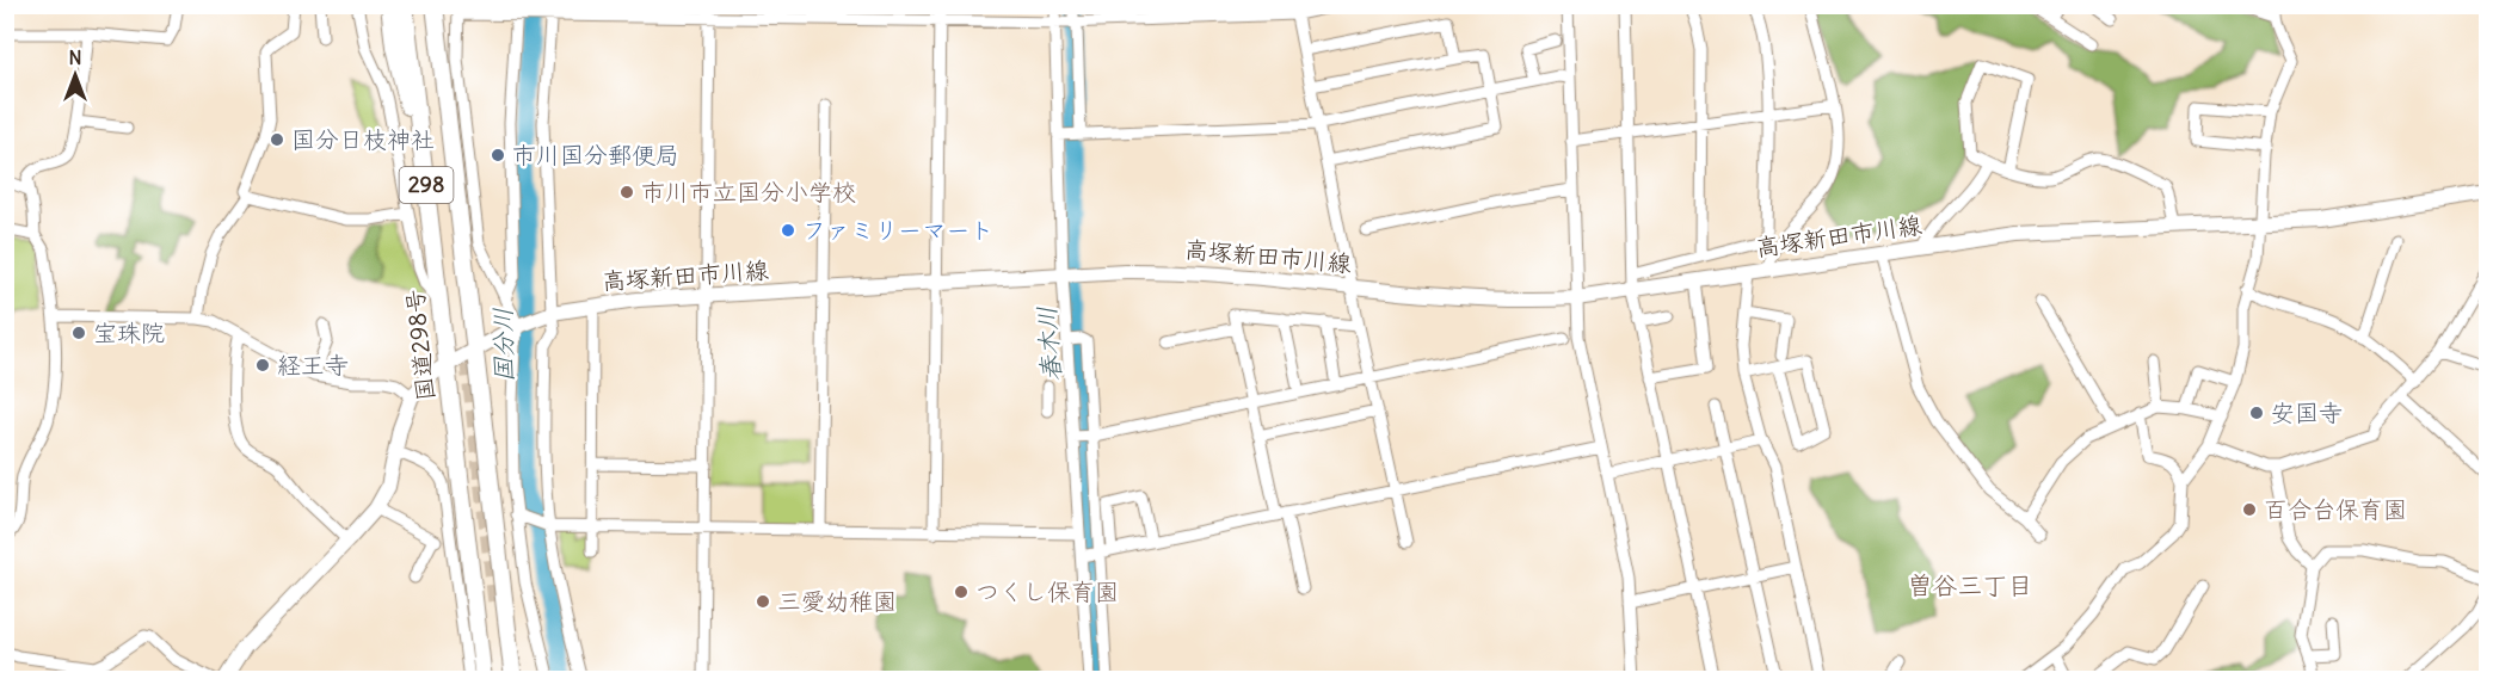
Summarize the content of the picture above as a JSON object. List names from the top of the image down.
{
  "streets": {
    "highway": ["298", "国道298号"],
    "main road": ["高塚新田市川線"]
  },
  "crossings": [
    ["298", "高塚新田市川線"],
    ["高塚新田市川線", "国道298号"]
  ],
  "districts": ["曽谷三丁目"],
  "water": ["春木川", "国分川"],
  "places": [
    "国分日枝神社",
    "市川国分郵便局",
    "市川市立国分小学校",
    "ファミリーマート",
    "宝珠院",
    "経王寺",
    "安国寺",
    "百合台保育園",
    "つくし保育園",
    "三愛幼稚園"
  ],
  "north": "top"
}
